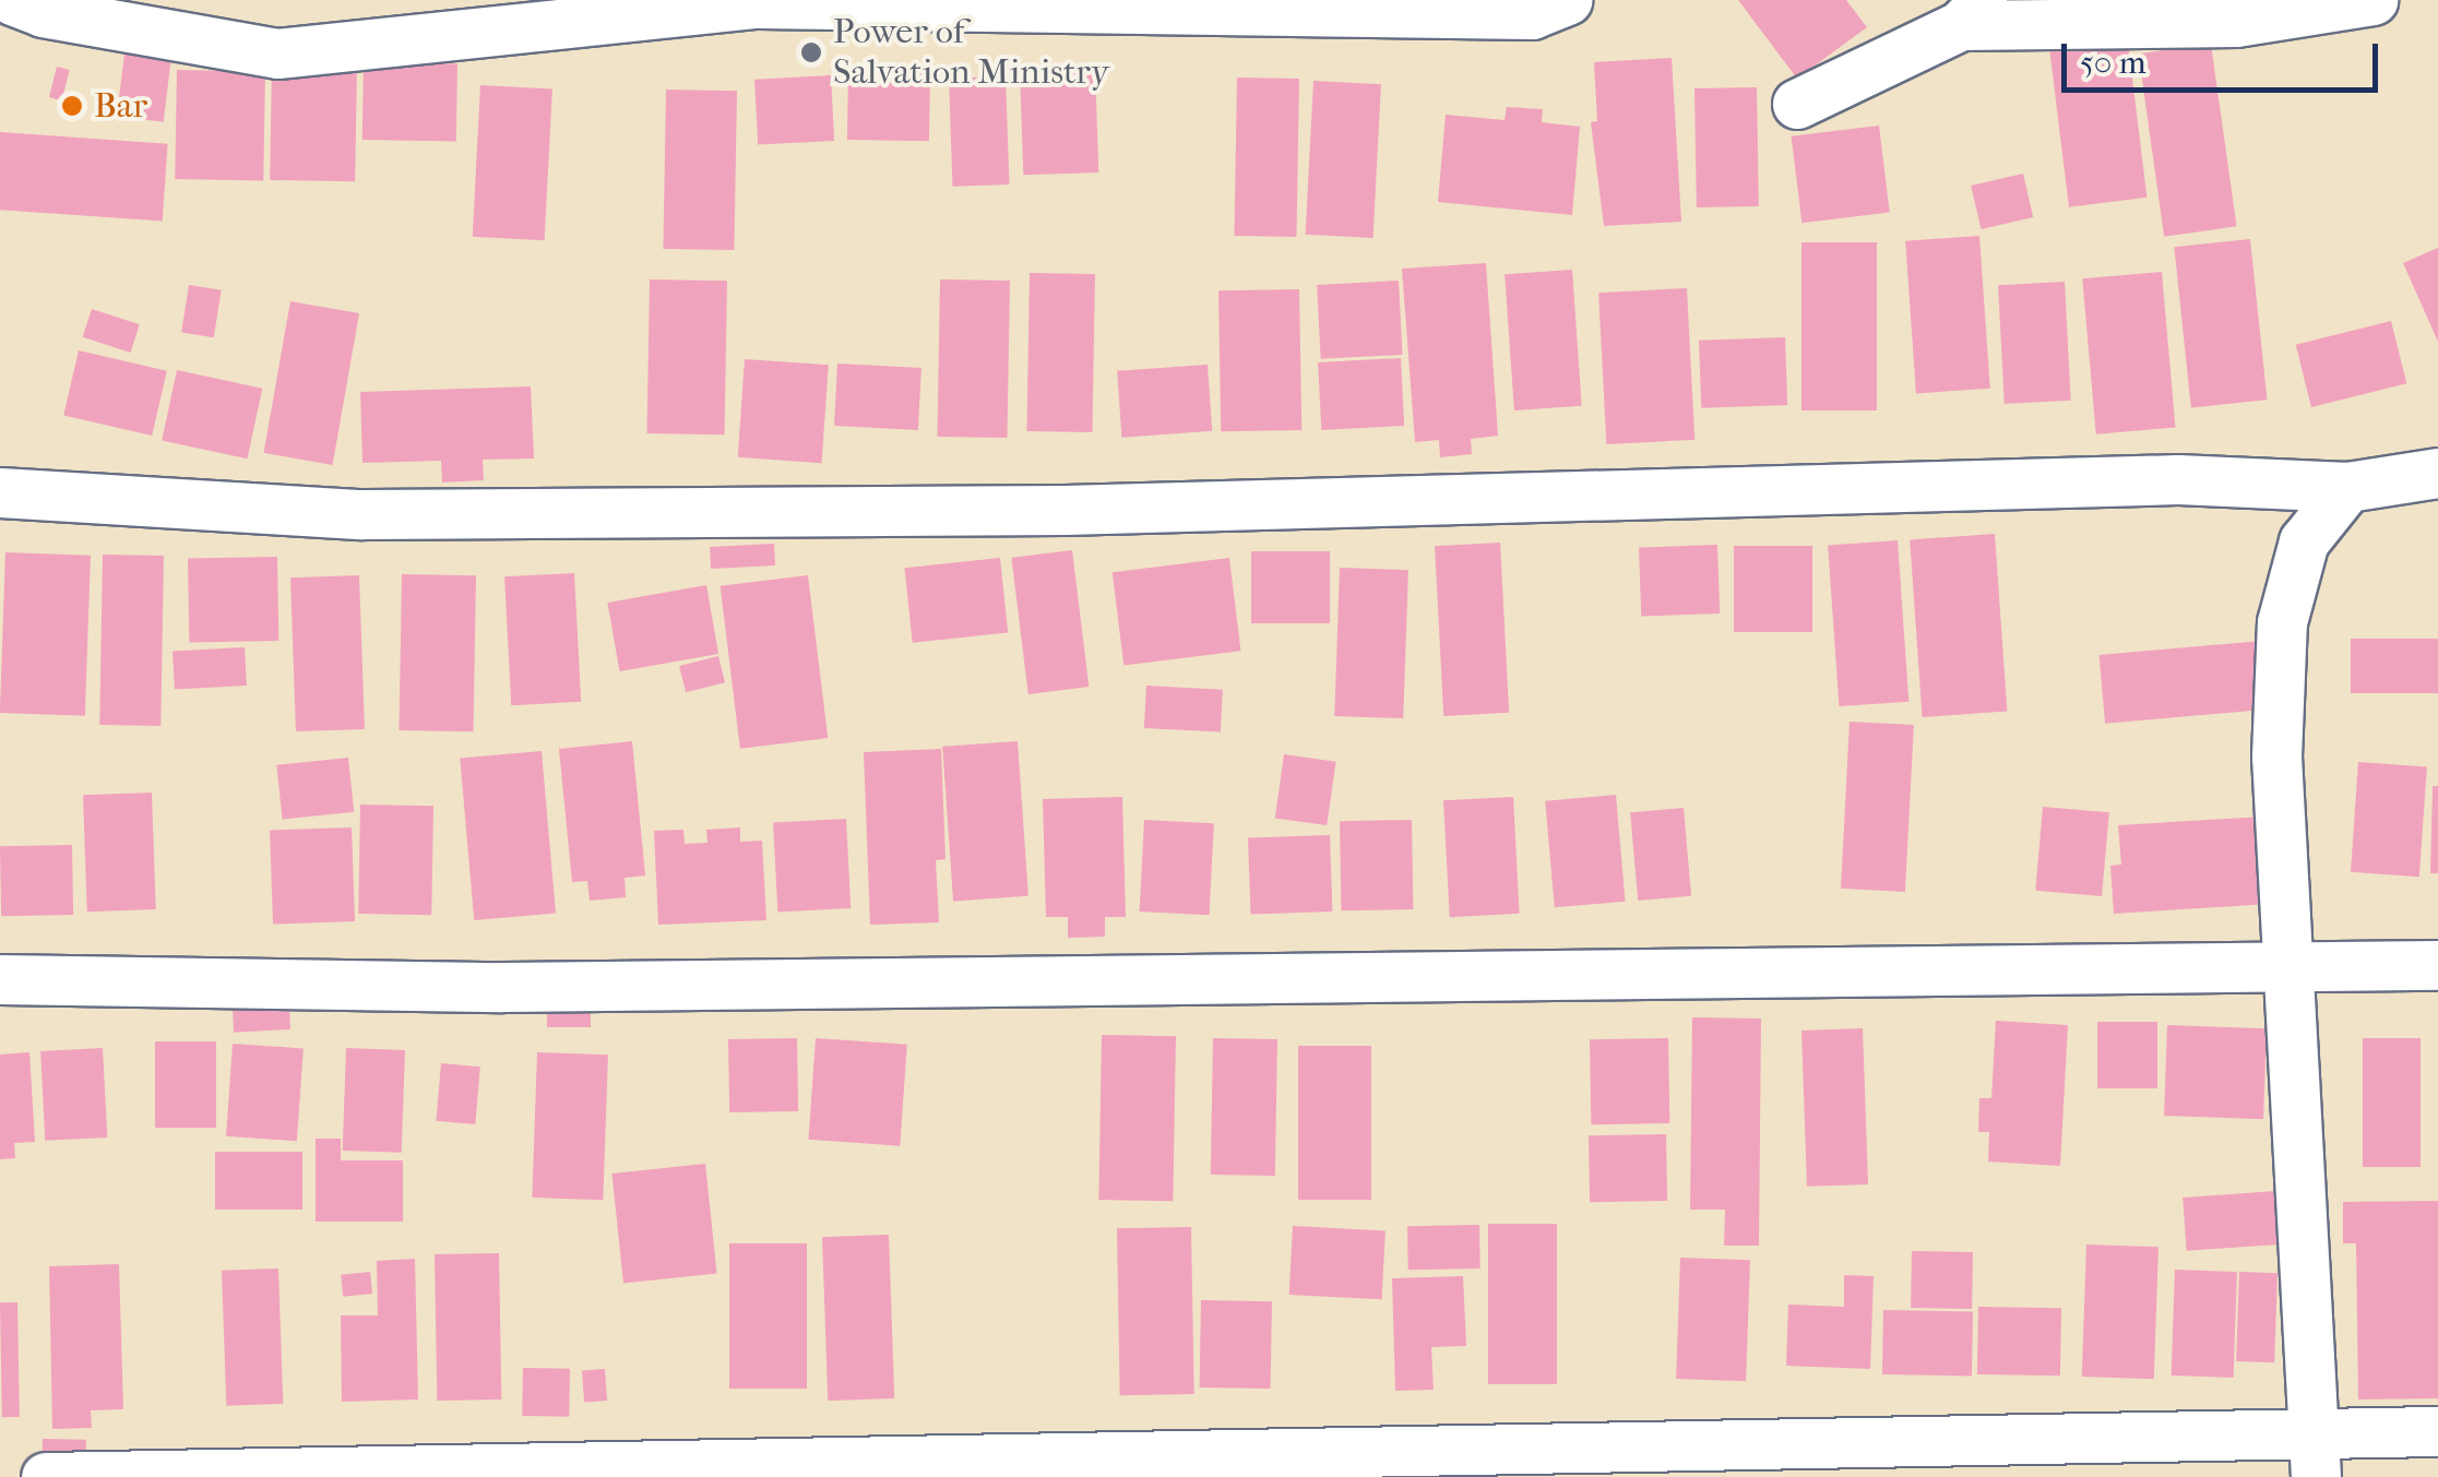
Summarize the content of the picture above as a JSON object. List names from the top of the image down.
{
  "places": ["Power of Salvation Ministry", "Bar"],
  "scale_bar": "50 m"
}
